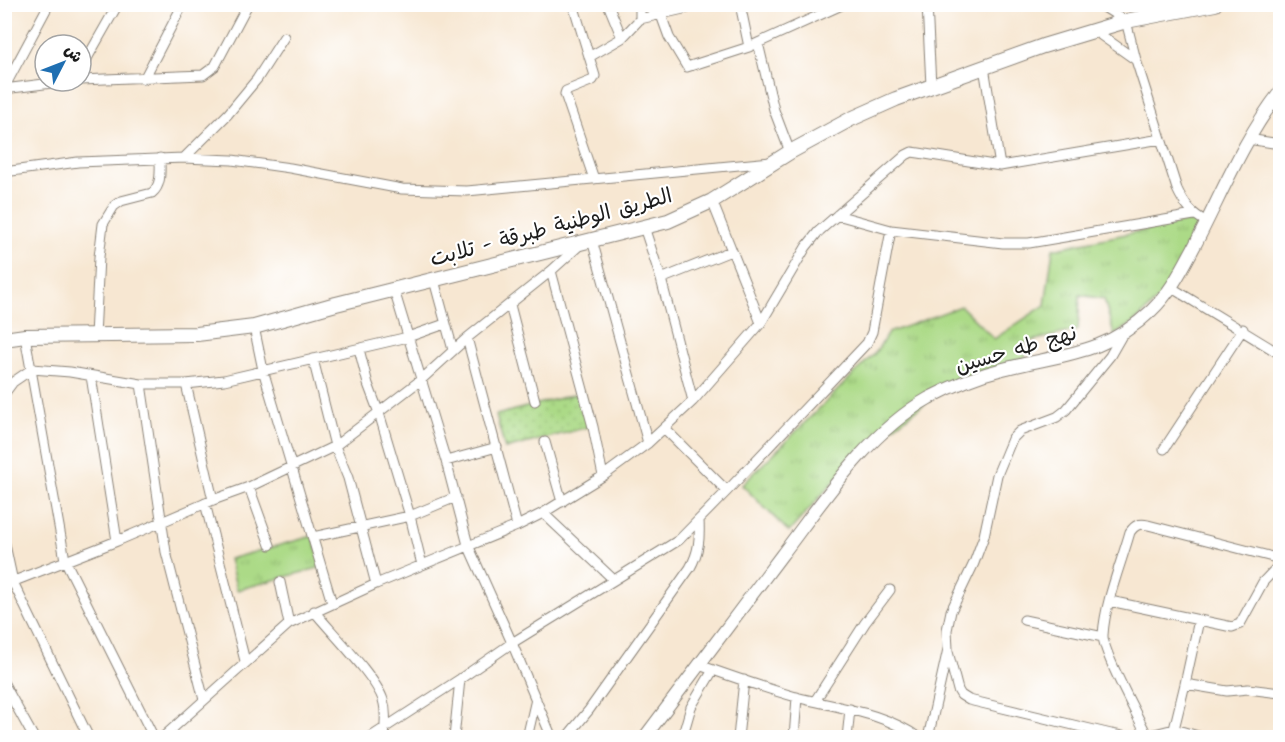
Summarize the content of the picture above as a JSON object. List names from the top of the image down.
{
  "streets": {
    "main road": ["الطريق الوطنية طبرقة - تلابت", "نهج طه حسين"]
  },
  "north": "top right"
}
